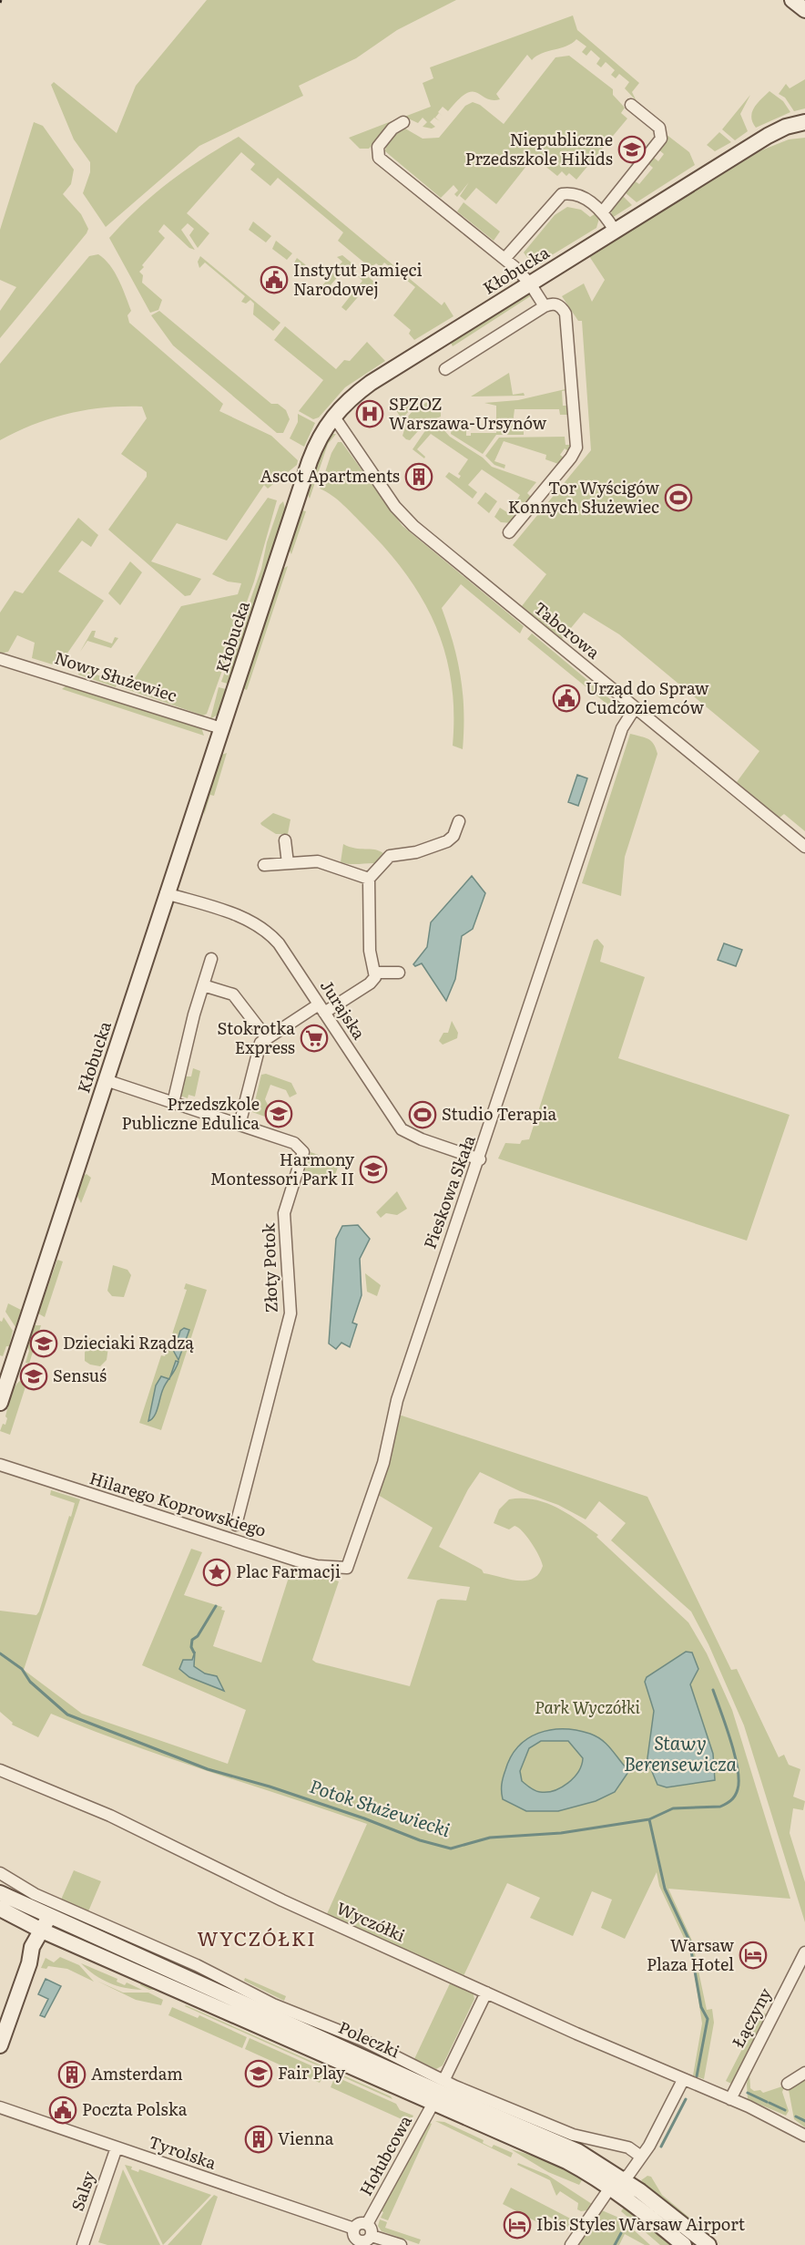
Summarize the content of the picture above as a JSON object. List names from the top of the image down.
{
  "streets": {
    "street": [
      "Kłobucka",
      "Taborowa",
      "Nowy Służewiec",
      "Jurajska",
      "Pieskowa Skała",
      "Złoty Potok",
      "Hilarego Koprowskiego",
      "Wyczółki",
      "Łączyny",
      "Poleczki",
      "Tyrolska",
      "Hołubcowa",
      "Salsy"
    ]
  },
  "crossings": [
    ["Kłobucka", "Taborowa"],
    ["Kłobucka", "Nowy Służewiec"],
    ["Kłobucka", "Jurajska"],
    ["Kłobucka", "Złoty Potok"],
    ["Taborowa", "Pieskowa Skała"],
    ["Jurajska", "Pieskowa Skała"],
    ["Pieskowa Skała", "Hilarego Koprowskiego"],
    ["Wyczółki", "Łączyny"],
    ["Poleczki", "Hołubcowa"],
    ["Tyrolska", "Hołubcowa"],
    ["Tyrolska", "Salsy"]
  ],
  "districts": ["WYCZÓŁKI"],
  "water": ["Stawy Berensewicza", "Potok Służewiecki"],
  "parks": ["Park Wyczółki"],
  "places": {
    "school or university": [
      "Niepubliczne Przedszkole Hikids",
      "Przedszkole Publiczne Edulica",
      "Harmony Montessori Park II",
      "Dzieciaki Rządzą",
      "Sensuś",
      "Fair Play"
    ],
    "public building": ["Instytut Pamięci Narodowej", "Urząd do Spraw Cudzoziemców", "Poczta Polska"],
    "hospital": ["SPZOZ Warszawa-Ursynów"],
    "building": ["Ascot Apartments", "Amsterdam", "Vienna"],
    "sports": ["Tor Wyścigów Konnych Służewiec", "Studio Terapia"],
    "supermarket": ["Stokrotka Express"],
    "place": ["Plac Farmacji"],
    "hotel": ["Warsaw Plaza Hotel", "Ibis Styles Warsaw Airport"]
  }
}
